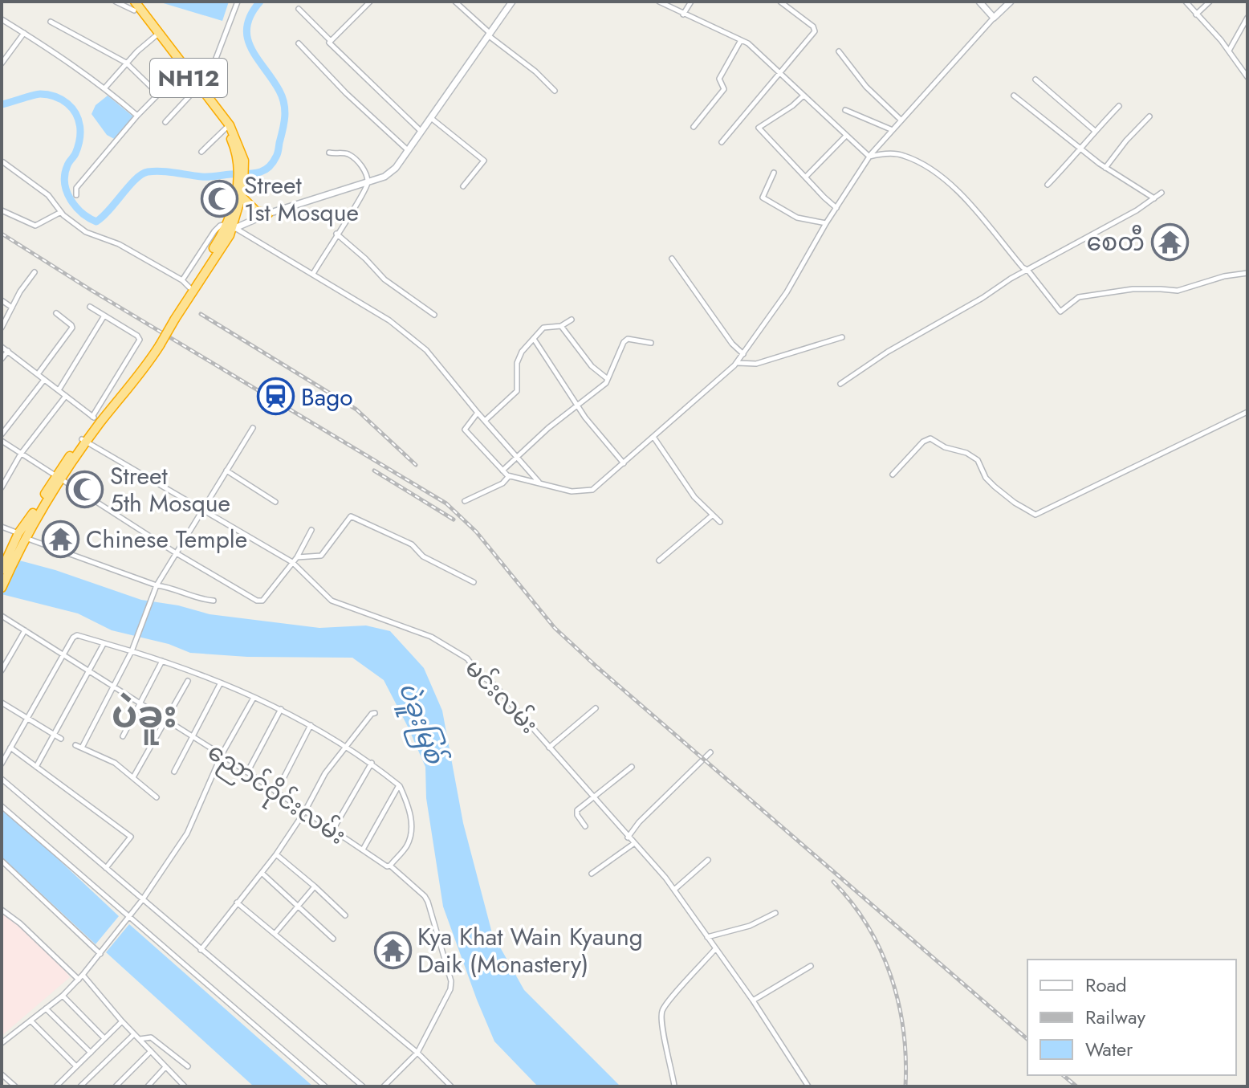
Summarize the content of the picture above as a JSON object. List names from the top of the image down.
{
  "streets": {
    "highway": ["NH12"],
    "street": ["မင်းလမ်း", "ညောင်ဝိုင်းလမ်း"]
  },
  "crossings": [
    ["NH12", "မင်းလမ်း"]
  ],
  "districts": ["ပဲခူး"],
  "water": ["ပဲခူးမြစ်"],
  "places": {
    "mosque": ["Street 1st Mosque", "Street 5th Mosque"],
    "temple": ["စေတီ", "Chinese Temple", "Kya Khat Wain Kyaung Daik (Monastery)"],
    "station": ["Bago"]
  },
  "legend": ["Road", "Railway", "Water"]
}
